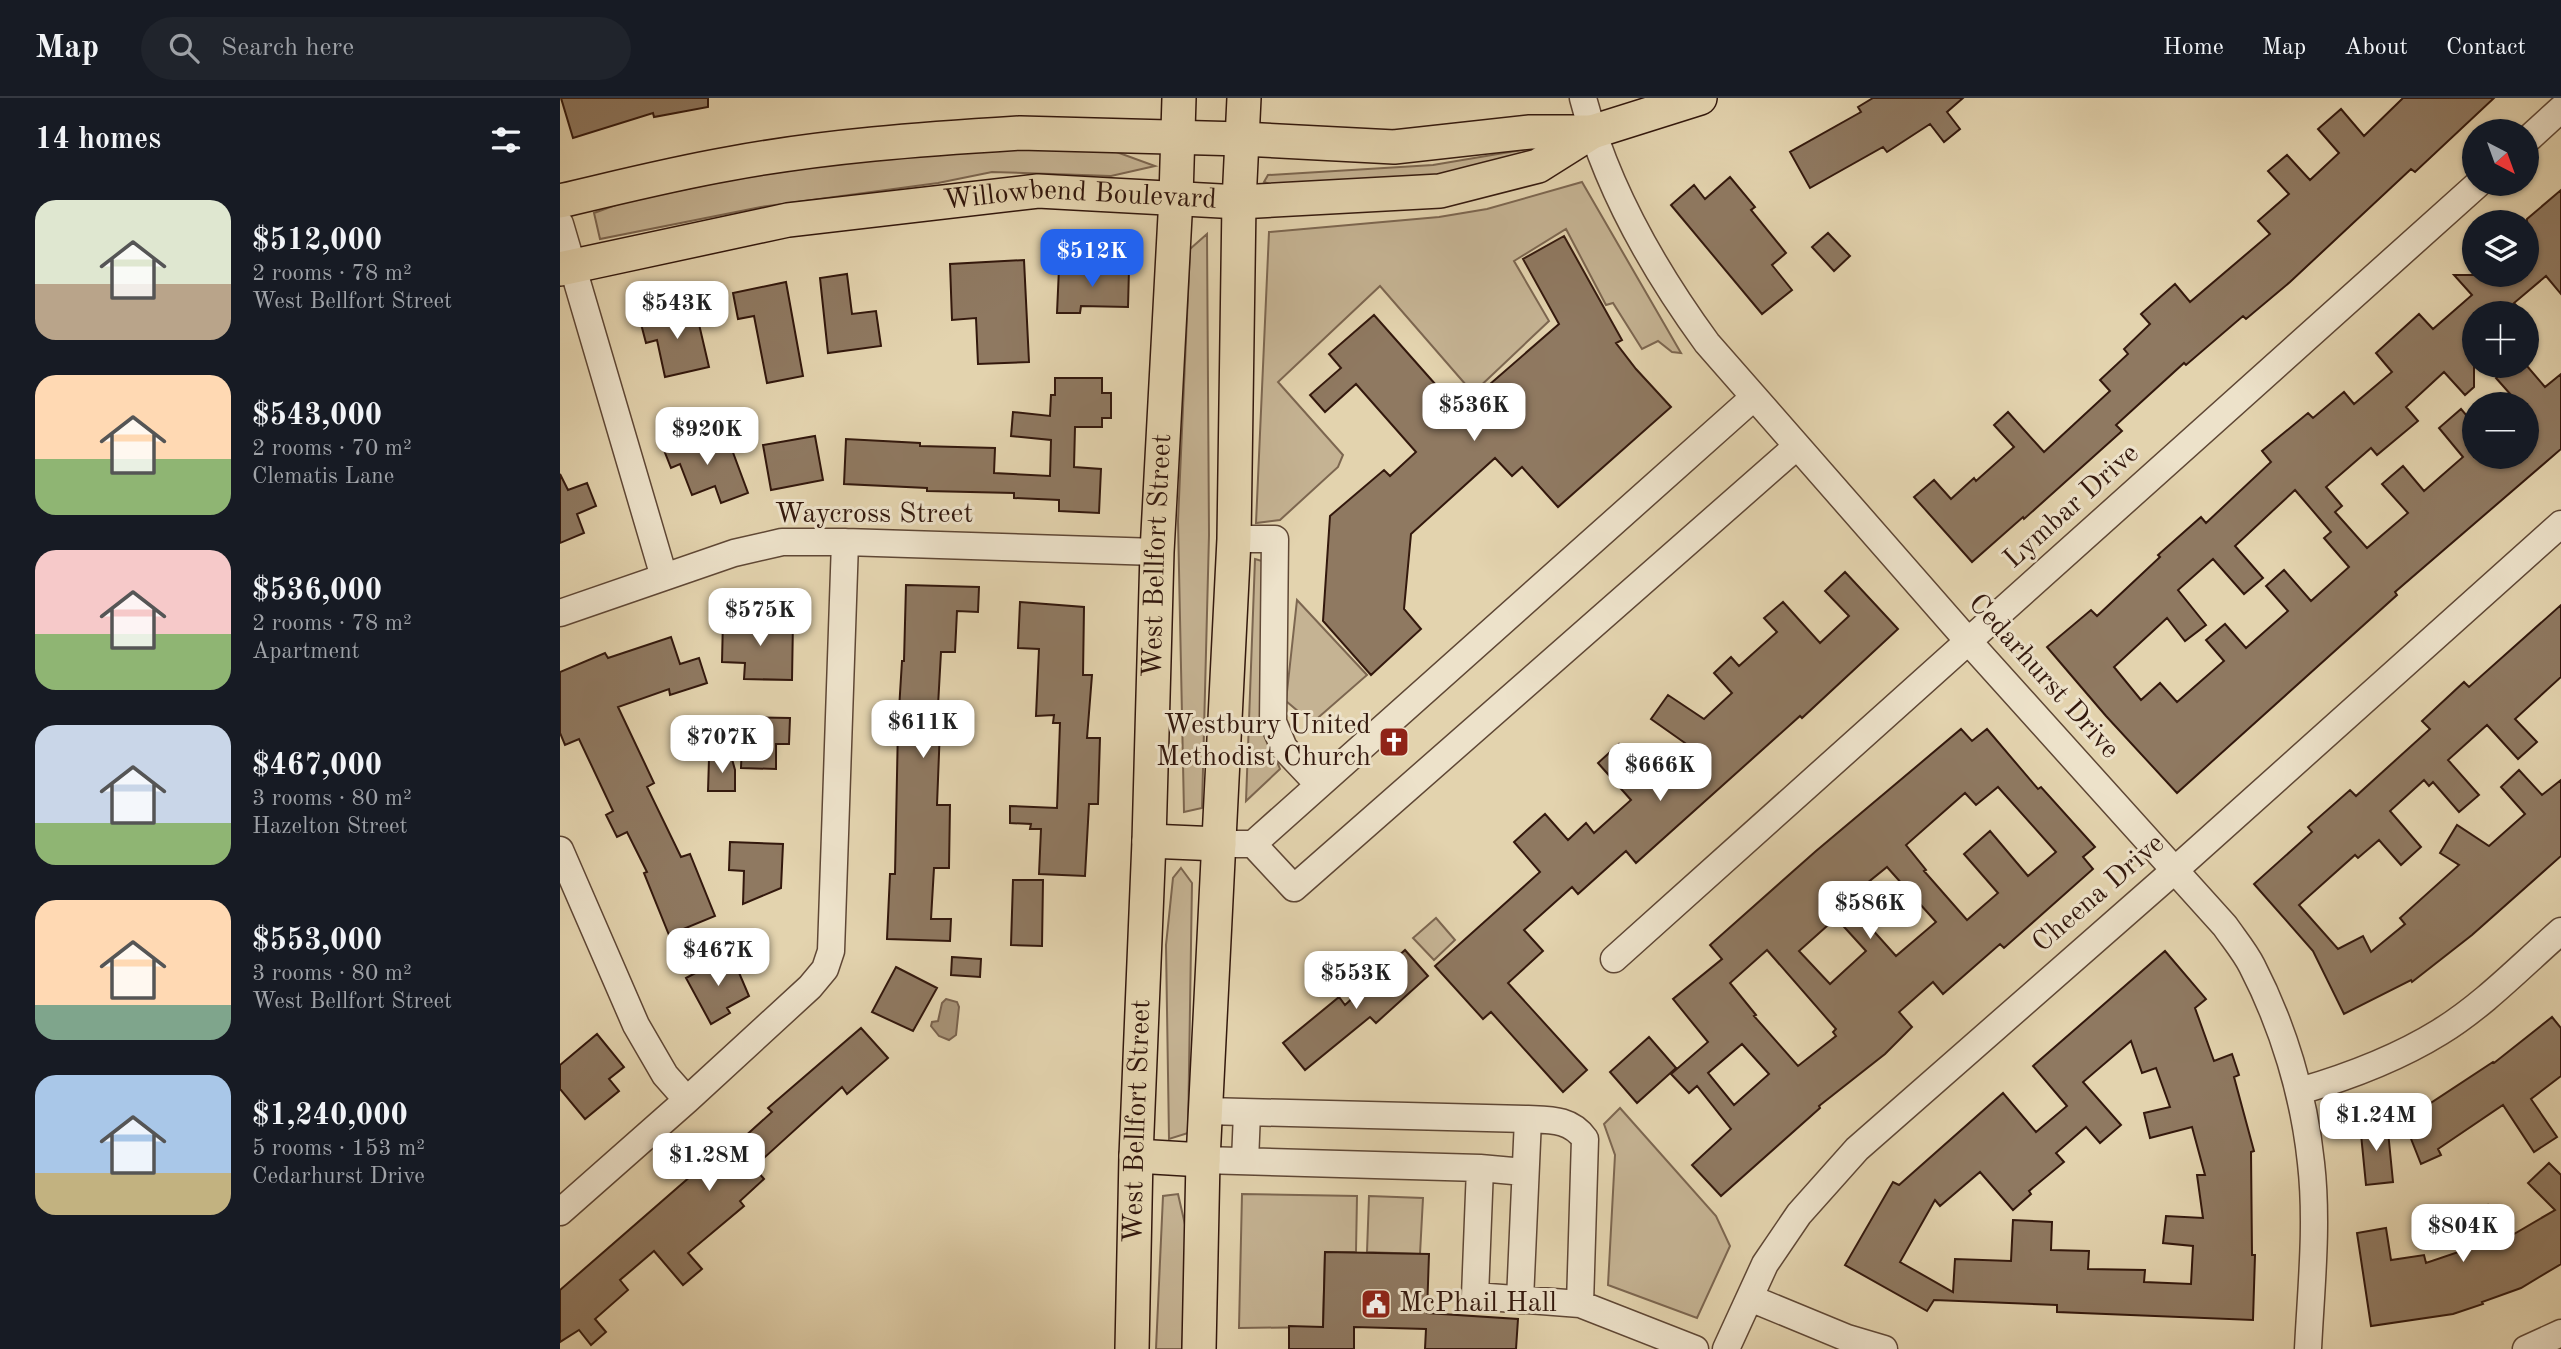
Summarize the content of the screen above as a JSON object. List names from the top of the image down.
{
  "streets": {
    "main road": ["Willowbend Boulevard", "West Bellfort Street"],
    "street": [
      "Lymbar Drive",
      "Waycross Street",
      "Cedarhurst Drive",
      "Cheena Drive"
    ]
  },
  "crossings": [
    ["Willowbend Boulevard", "West Bellfort Street"],
    ["Willowbend Boulevard", "Cedarhurst Drive"],
    ["Lymbar Drive", "Cedarhurst Drive"],
    ["Waycross Street", "West Bellfort Street"],
    ["Cedarhurst Drive", "Cheena Drive"]
  ],
  "places": {
    "church": ["Westbury United Methodist Church"],
    "public building": ["McPhail Hall"]
  },
  "north": "bottom right",
  "page": {
    "header": "Map",
    "search": "Search here",
    "nav": [
      "Home",
      "Map",
      "About",
      "Contact"
    ],
    "heading": "14 homes",
    "map_buttons": ["+", "−"],
    "list": [
      {
        "name": "$512,000",
        "note": "2 rooms · 78 m² · West Bellfort Street"
      },
      {
        "name": "$543,000",
        "note": "2 rooms · 70 m² · Clematis Lane"
      },
      {
        "name": "$536,000",
        "note": "2 rooms · 78 m² · Apartment"
      },
      {
        "name": "$467,000",
        "note": "3 rooms · 80 m² · Hazelton Street"
      },
      {
        "name": "$553,000",
        "note": "3 rooms · 80 m² · West Bellfort Street"
      },
      {
        "name": "$1,240,000",
        "note": "5 rooms · 153 m² · Cedarhurst Drive"
      }
    ],
    "price": [
      "$512K",
      "$543K",
      "$536K",
      "$920K",
      "$575K",
      "$611K",
      "$707K",
      "$666K",
      "$586K",
      "$467K",
      "$553K",
      "$1.24M",
      "$1.28M",
      "$804K"
    ]
  }
}
